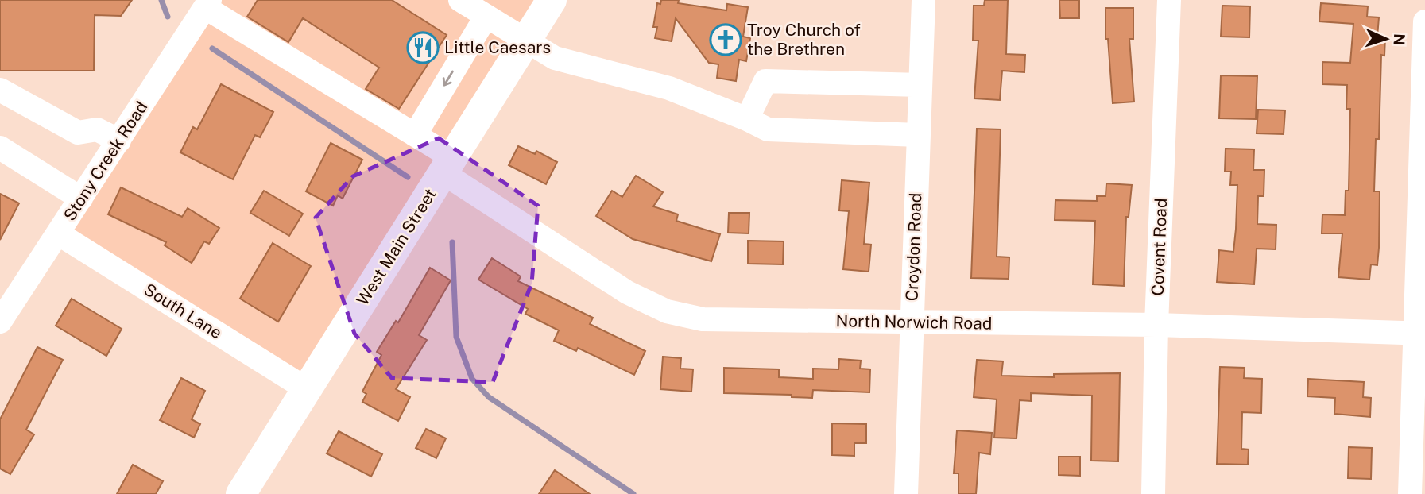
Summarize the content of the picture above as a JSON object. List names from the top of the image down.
{
  "streets": {
    "main road": ["West Main Street"],
    "street": [
      "Stony Creek Road",
      "Croydon Road",
      "Covent Road",
      "South Lane",
      "North Norwich Road"
    ]
  },
  "crossings": [
    ["Stony Creek Road", "South Lane"],
    ["Stony Creek Road", "North Norwich Road"],
    ["West Main Street", "South Lane"],
    ["West Main Street", "North Norwich Road"],
    ["Croydon Road", "North Norwich Road"],
    ["Covent Road", "North Norwich Road"]
  ],
  "places": {
    "church": ["Troy Church of the Brethren"],
    "restaurant": ["Little Caesars"]
  },
  "north": "right"
}
